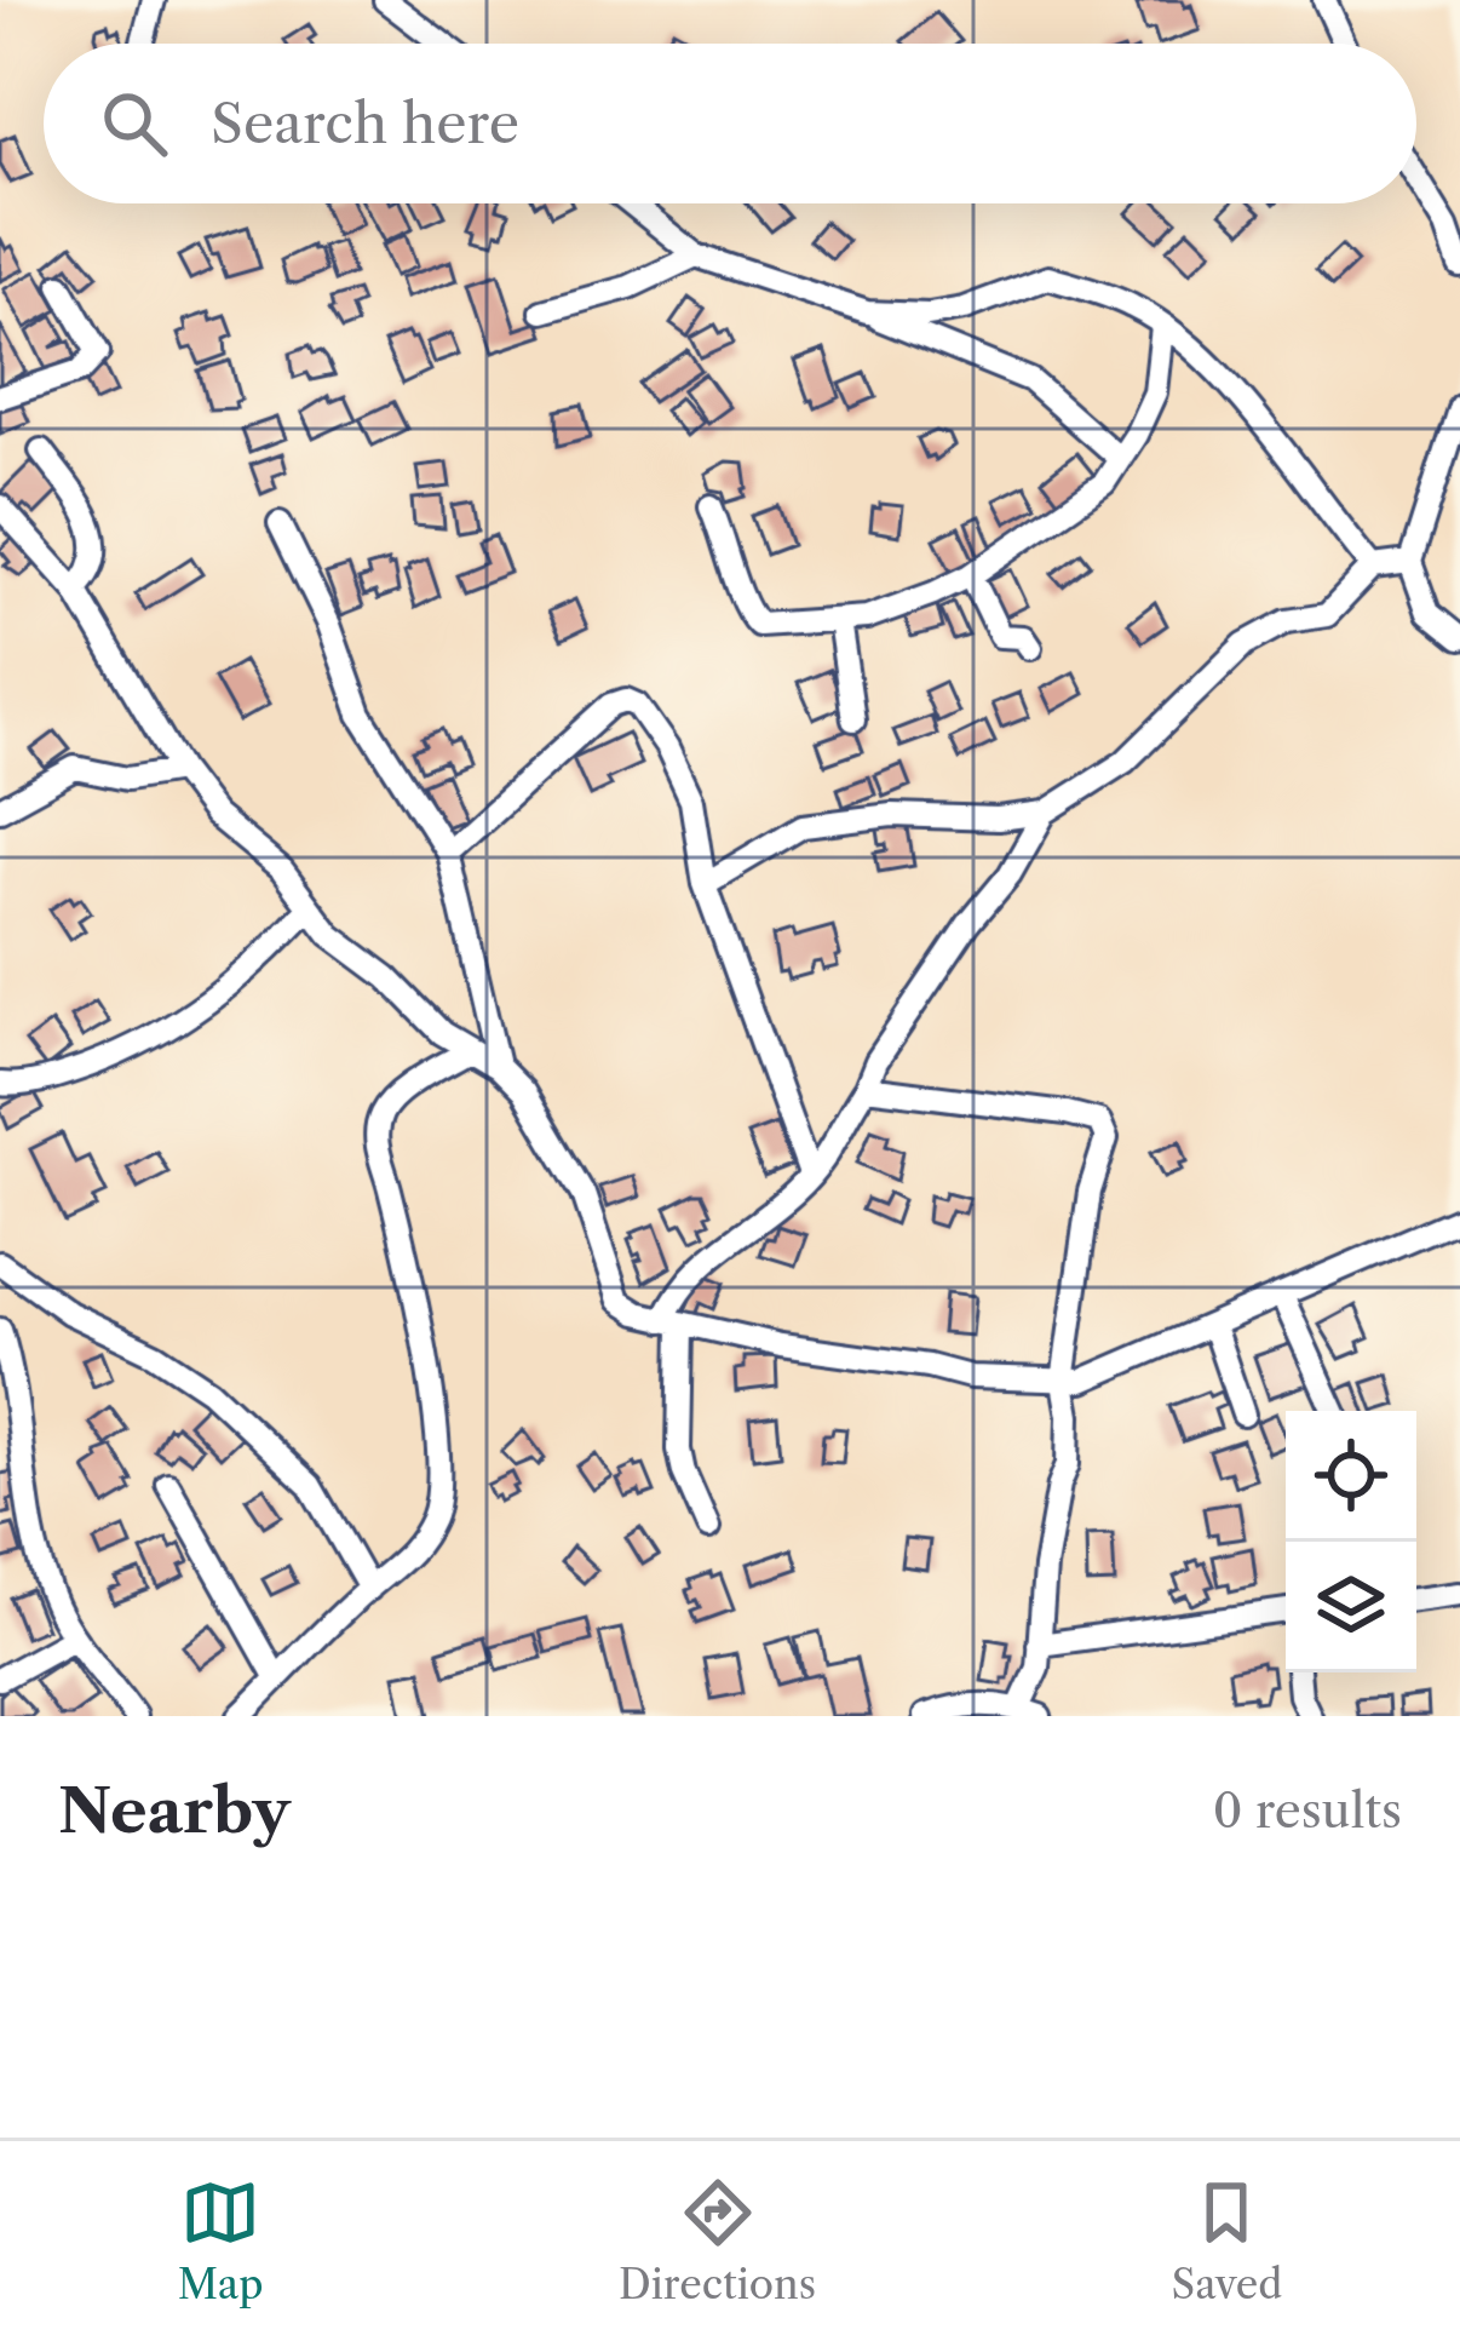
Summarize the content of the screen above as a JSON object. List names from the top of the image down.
{
  "page": {
    "search": "Search here",
    "heading": ["Nearby", "0 results"],
    "nav": ["Map", "Directions", "Saved"]
  }
}
